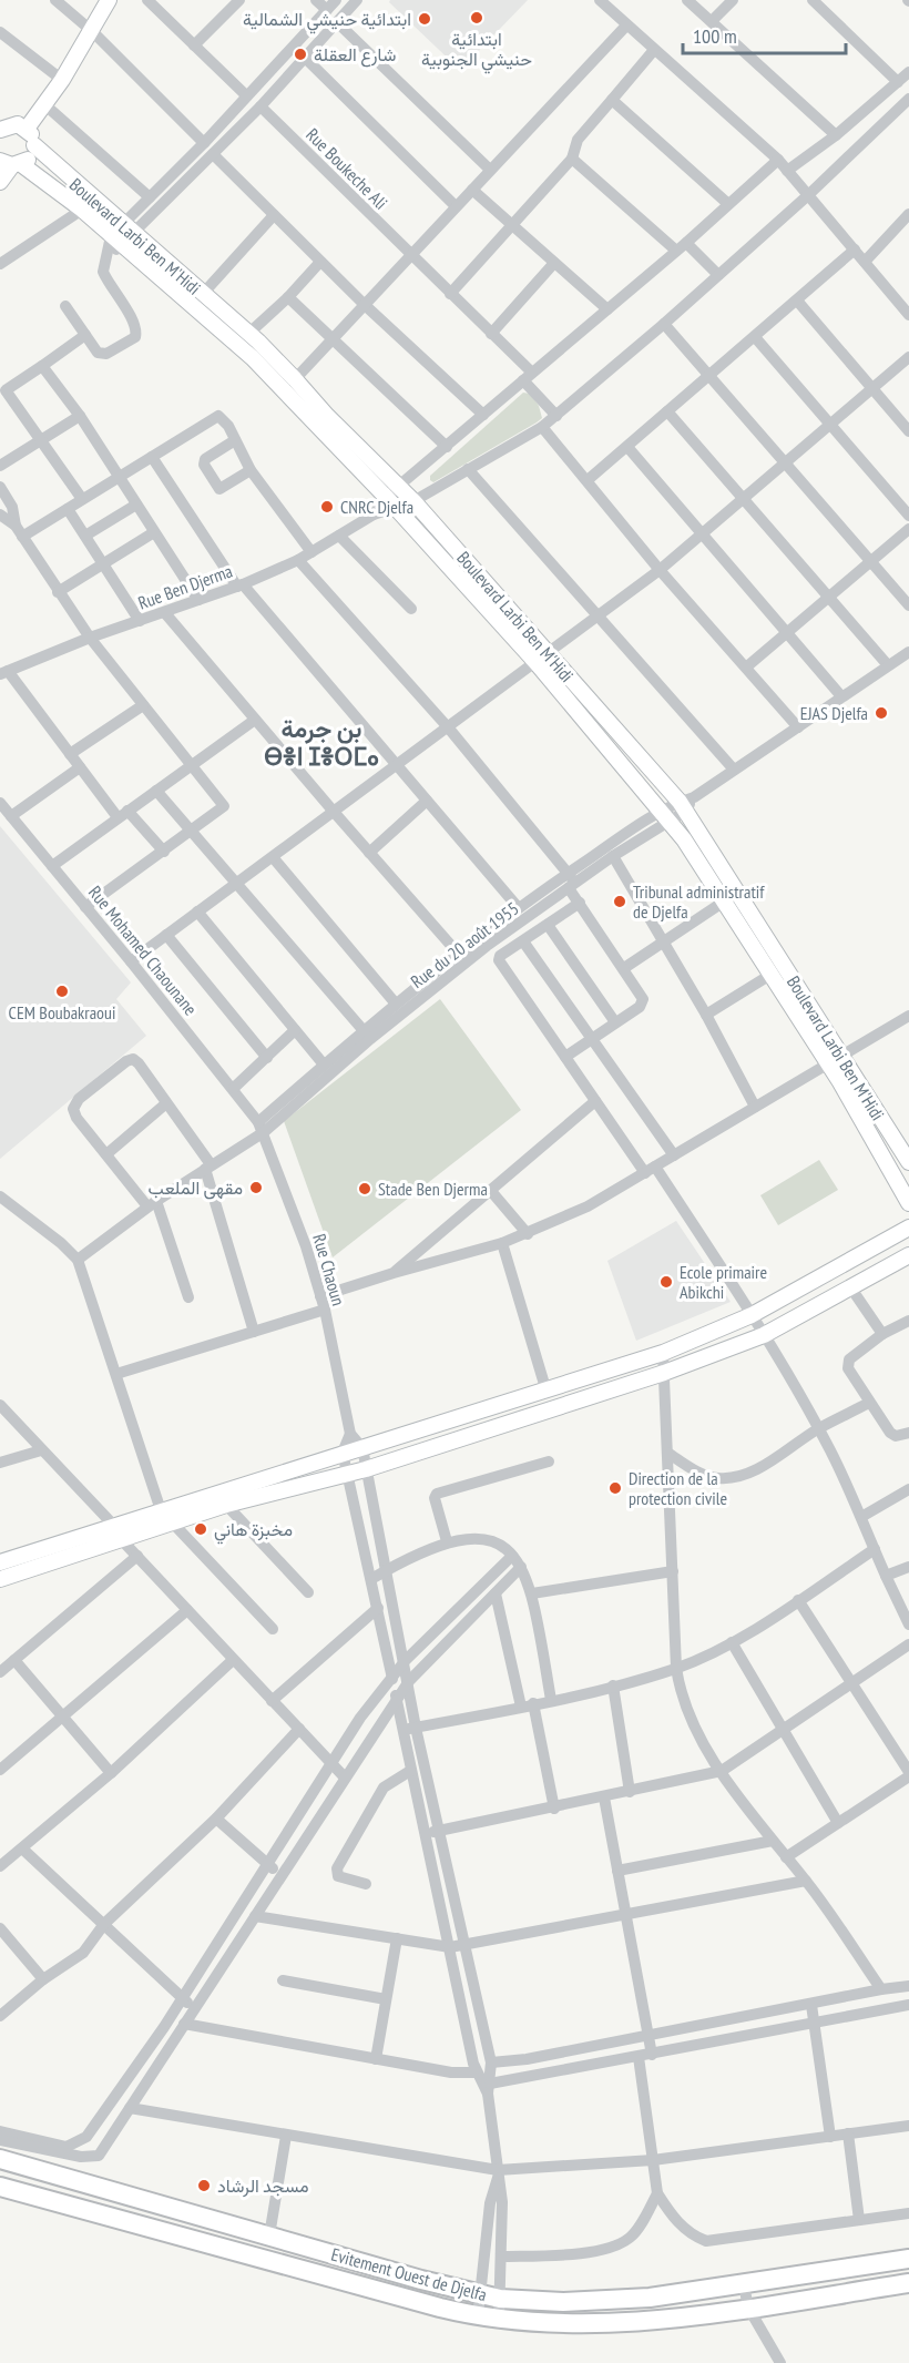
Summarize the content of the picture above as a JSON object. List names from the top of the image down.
{
  "streets": {
    "highway": ["Evitement Ouest de Djelfa"],
    "main road": ["Boulevard Larbi Ben M'Hidi"],
    "street": [
      "Rue Boukeche Ali",
      "Rue Ben Djerma",
      "Rue du 20 août 1955",
      "Rue Mohamed Chaounane",
      "Rue Chaoun"
    ]
  },
  "crossings": [
    ["Rue Boukeche Ali", "Rue Ben Djerma"],
    ["Boulevard Larbi Ben M'Hidi", "Rue Ben Djerma"],
    ["Boulevard Larbi Ben M'Hidi", "Rue du 20 août 1955"],
    ["Rue du 20 août 1955", "Rue Mohamed Chaounane"],
    ["Rue du 20 août 1955", "Rue Chaoun"],
    ["Rue Mohamed Chaounane", "Rue Chaoun"]
  ],
  "districts": ["بن جرمة ⴱⴻⵏ ⵊⴻⵔⵎⴰ"],
  "places": [
    "ابتدائية حنيشي الجنوبية",
    "ابتدائية حنيشي الشمالية",
    "شارع العقلة",
    "CNRC Djelfa",
    "EJAS Djelfa",
    "Tribunal administratif de Djelfa",
    "CEM Boubakraoui",
    "مقهى الملعب",
    "Stade Ben Djerma",
    "Ecole primaire Abikchi",
    "Direction de la protection civile",
    "مخبزة هاني",
    "مسجد الرشاد"
  ],
  "scale_bar": "100 m"
}
